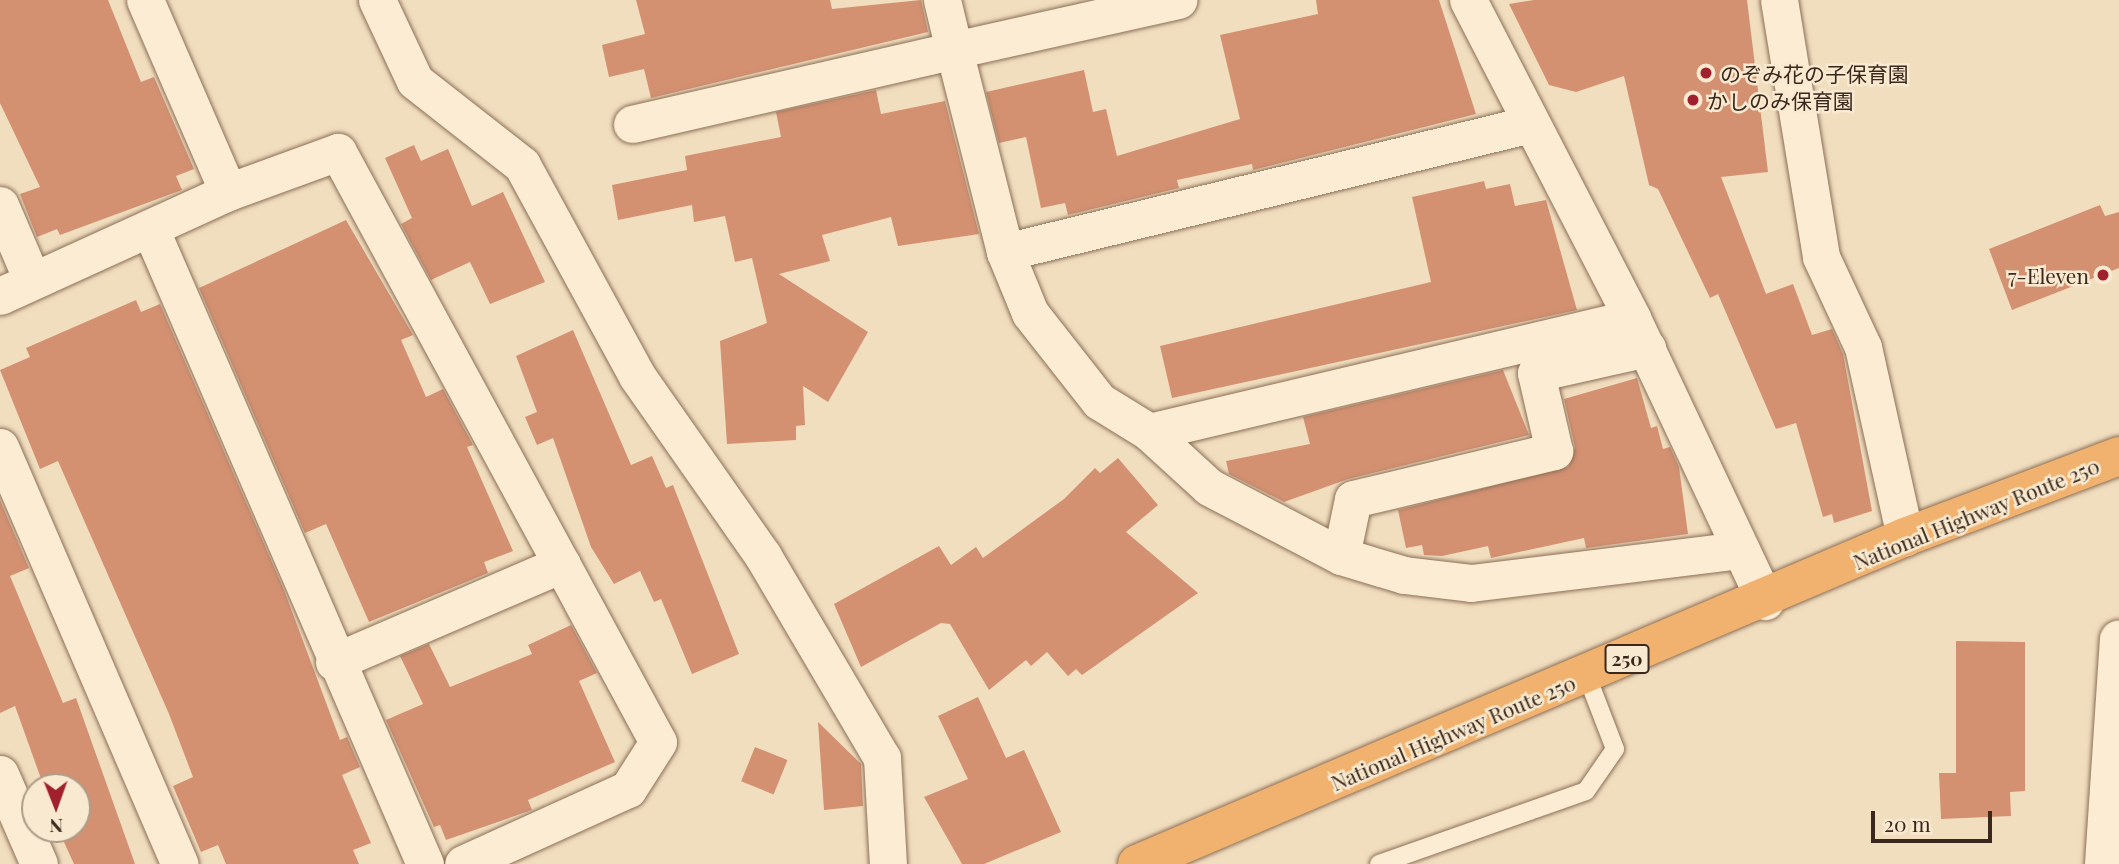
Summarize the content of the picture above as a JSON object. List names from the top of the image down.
{
  "streets": {
    "highway": ["National Highway Route 250", "250"]
  },
  "places": ["のぞみ花の子保育園", "かしのみ保育園", "7-Eleven"],
  "scale_bar": "20 m",
  "north": "bottom"
}
